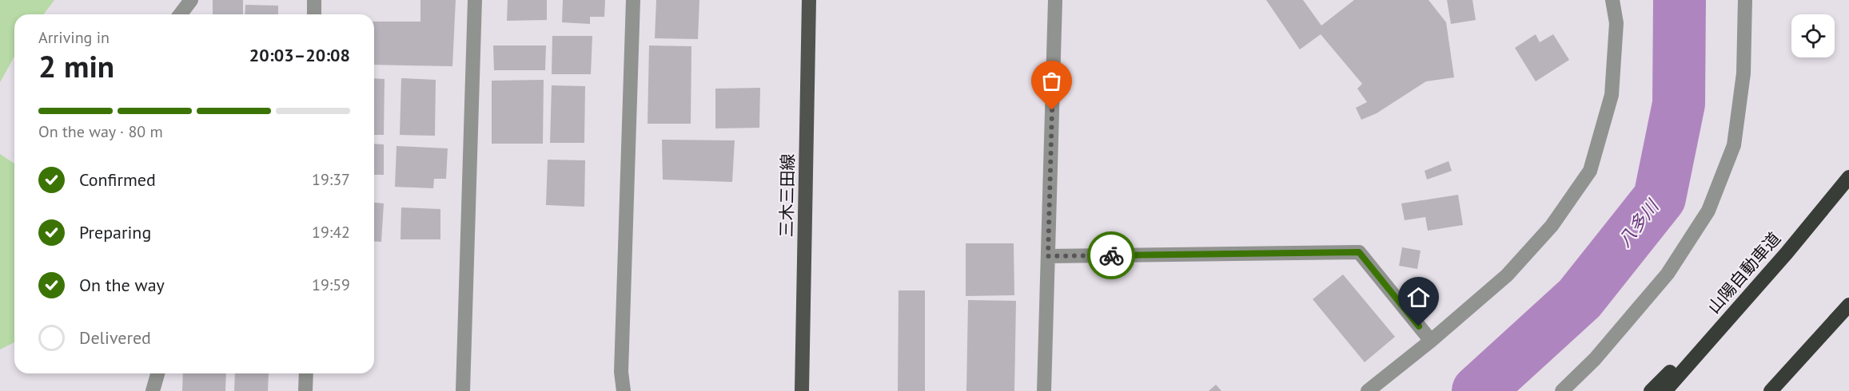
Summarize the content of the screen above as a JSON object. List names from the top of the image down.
{
  "streets": {
    "highway": ["山陽自動車道"],
    "main road": ["三木三田線"]
  },
  "water": ["八多川"],
  "page": {
    "heading": ["2 min", "Arriving in", "20:03–20:08"],
    "bar": "On the way · 80 m",
    "list": [
      ["Confirmed", "19:37"],
      ["Preparing", "19:42"],
      ["On the way", "19:59"],
      "Delivered"
    ]
  }
}
